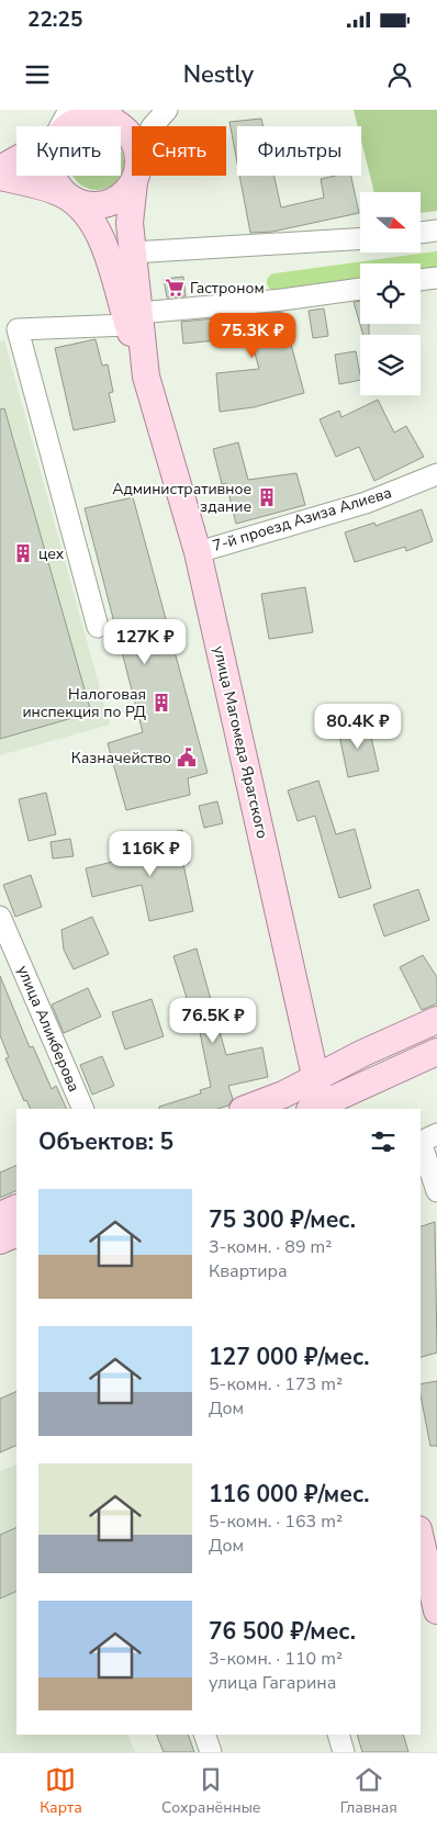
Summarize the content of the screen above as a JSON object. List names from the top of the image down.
{
  "streets": {
    "main road": ["улица Магомеда Ярагского"],
    "street": ["7-й проезд Азиза Алиева", "улица Аликберова"]
  },
  "crossings": [
    ["7-й проезд Азиза Алиева", "улица Магомеда Ярагского"]
  ],
  "places": {
    "supermarket": ["Гастроном"],
    "building": ["Административное здание", "цех", "Налоговая инспекция по РД"],
    "public building": ["Казначейство"]
  },
  "north": "right",
  "page": {
    "status": "22:25",
    "header": "Nestly",
    "chip": ["Купить", "Снять", "Фильтры"],
    "price": [
      "75.3K ₽",
      "127K ₽",
      "80.4K ₽",
      "116K ₽",
      "76.5K ₽"
    ],
    "heading": "Объектов: 5",
    "list": [
      {
        "name": "75 300 ₽/мес.",
        "note": "3-комн. · 89 m² · Квартира"
      },
      {
        "name": "127 000 ₽/мес.",
        "note": "5-комн. · 173 m² · Дом"
      },
      {
        "name": "116 000 ₽/мес.",
        "note": "5-комн. · 163 m² · Дом"
      },
      {
        "name": "76 500 ₽/мес.",
        "note": "3-комн. · 110 m² · улица Гагарина"
      }
    ],
    "tabs": ["Карта", "Сохранённые", "Главная"]
  }
}
